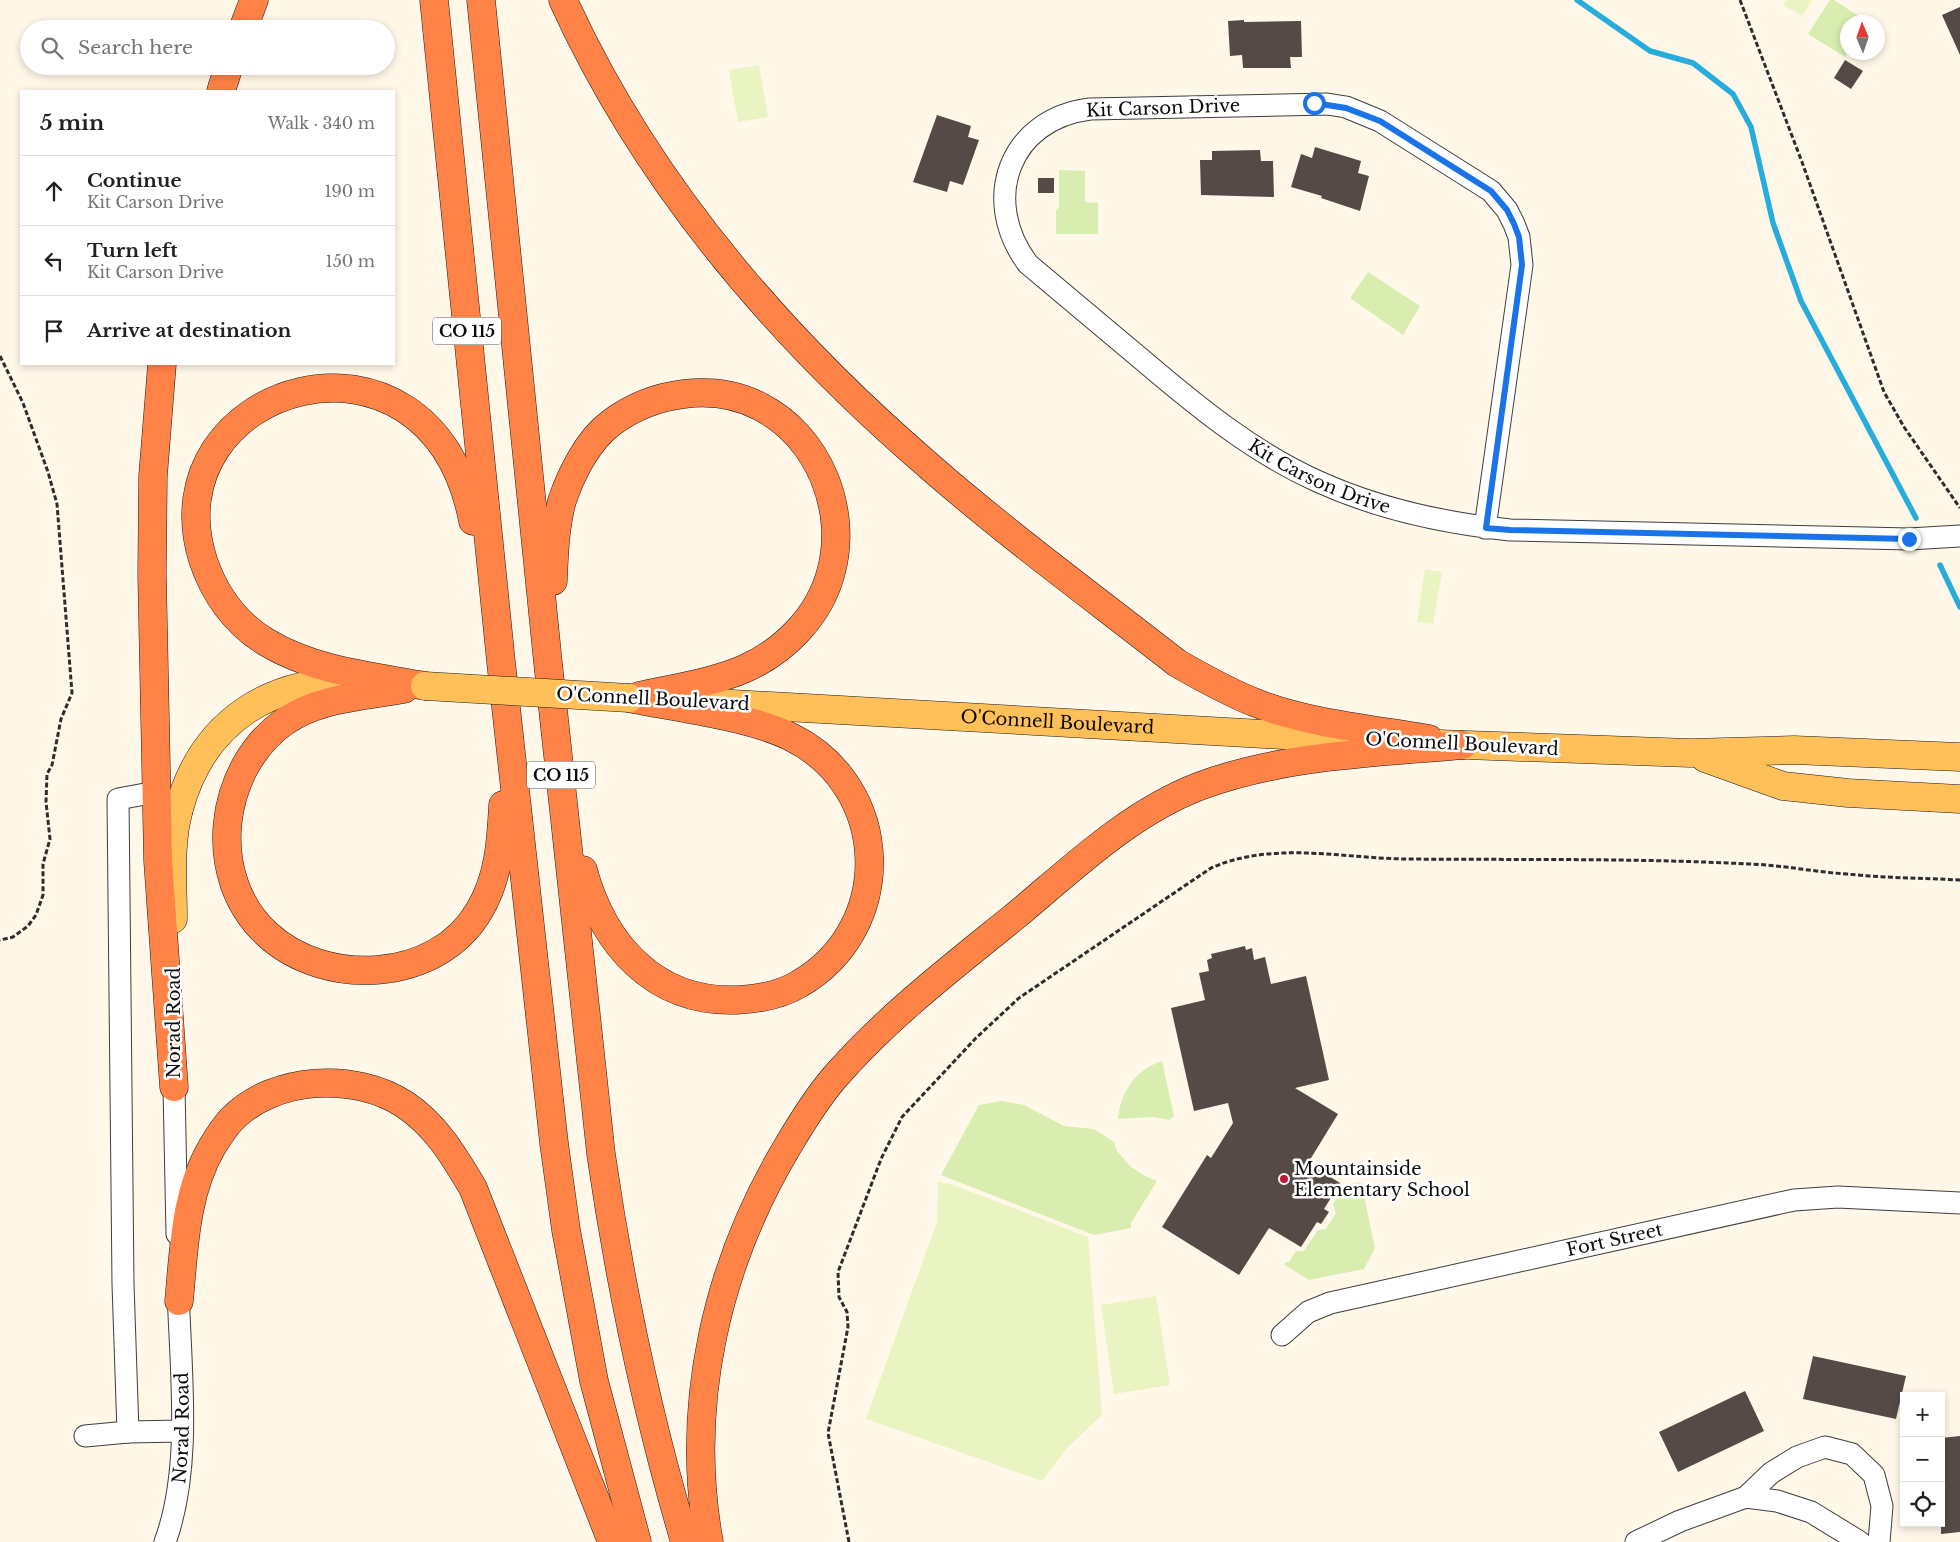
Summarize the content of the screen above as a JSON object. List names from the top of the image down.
{
  "streets": {
    "highway": ["CO 115"],
    "main road": ["O'Connell Boulevard", "Norad Road"],
    "street": ["Kit Carson Drive", "Fort Street"]
  },
  "crossings": [
    ["O'Connell Boulevard", "Norad Road"]
  ],
  "places": ["Mountainside Elementary School"],
  "north": "top",
  "page": {
    "search": "Search here",
    "heading": ["5 min", "Walk · 340 m"],
    "list": [
      ["Continue", "Kit Carson Drive", "190 m"],
      ["Turn left", "Kit Carson Drive", "150 m"],
      "Arrive at destination"
    ],
    "map_buttons": ["+", "−"]
  }
}
